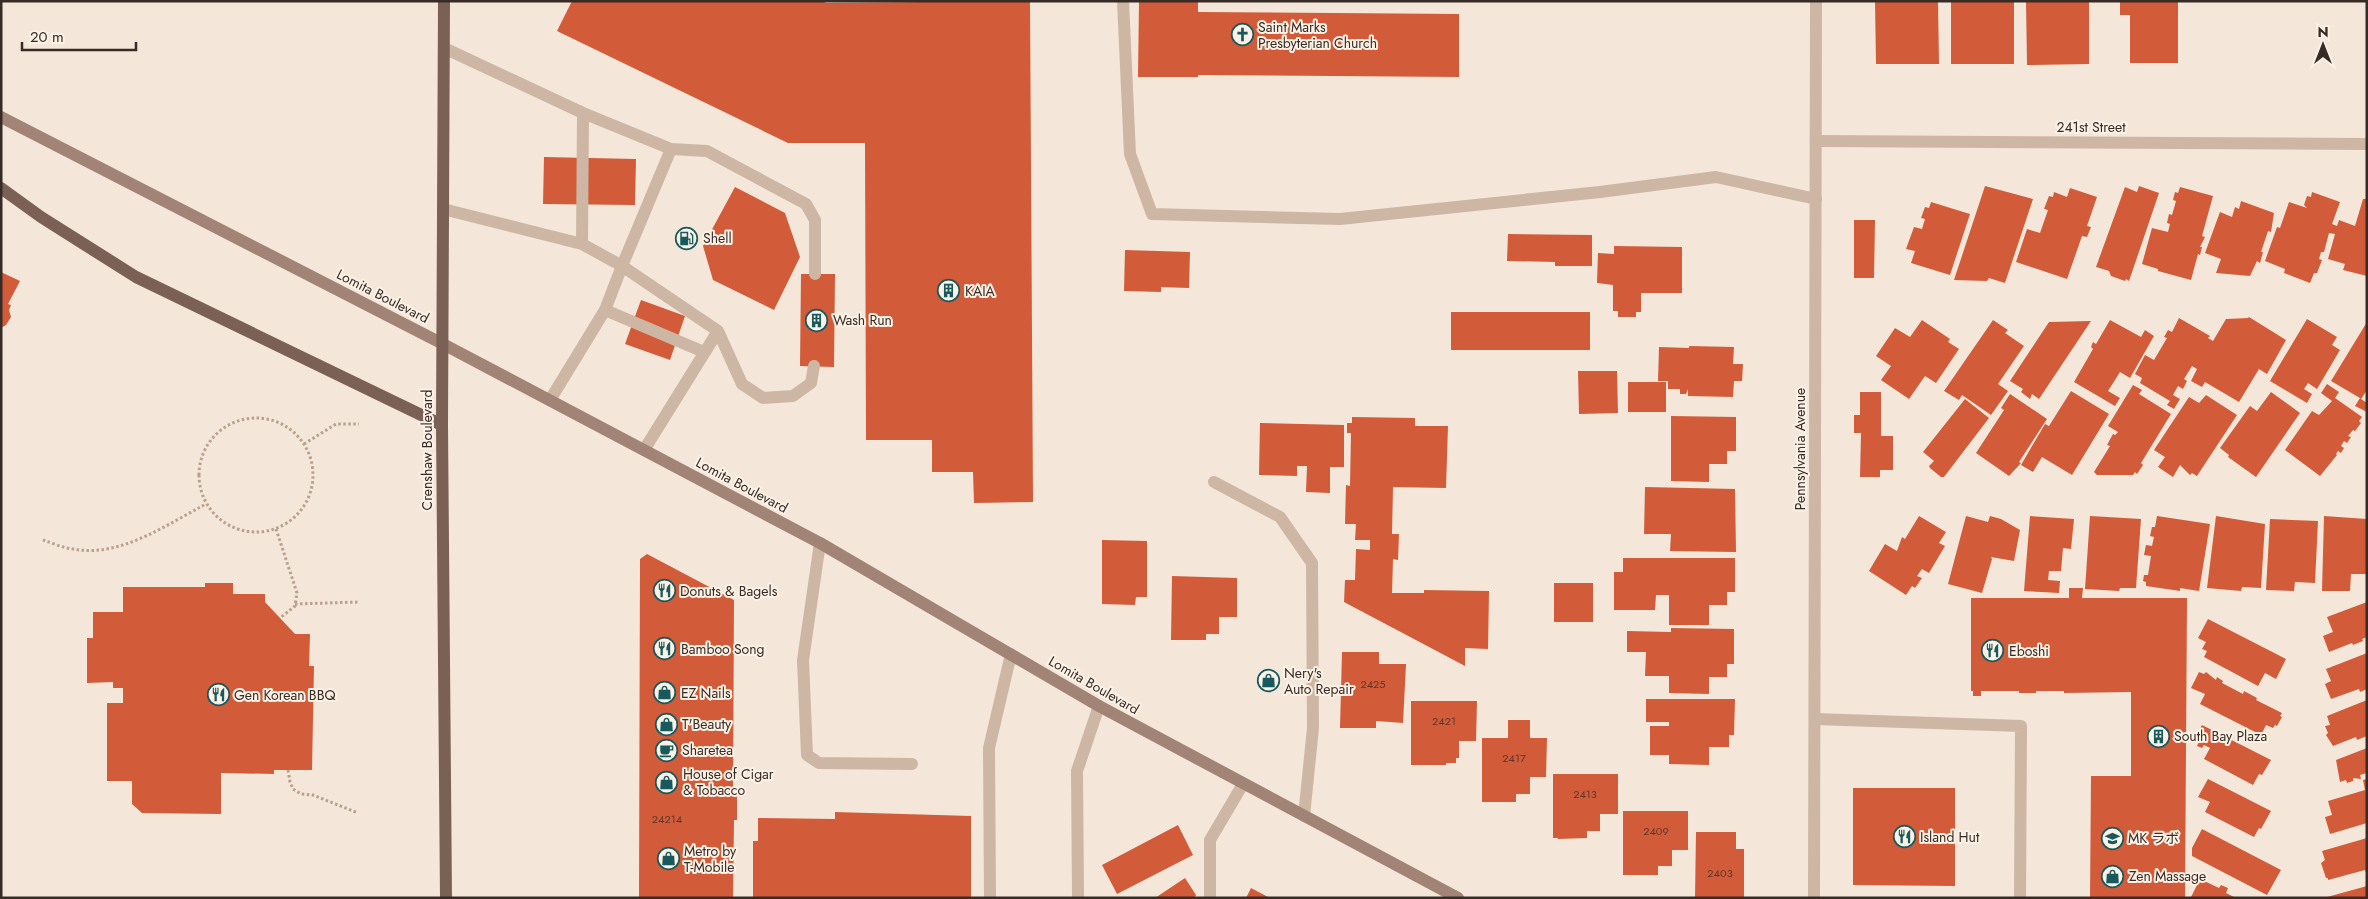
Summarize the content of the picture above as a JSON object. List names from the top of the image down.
{
  "streets": {
    "main road": ["Lomita Boulevard", "Crenshaw Boulevard"],
    "street": ["241st Street", "Pennsylvania Avenue"]
  },
  "crossings": [
    ["241st Street", "Pennsylvania Avenue"],
    ["Lomita Boulevard", "Crenshaw Boulevard"]
  ],
  "places": {
    "church": ["Saint Marks Presbyterian Church"],
    "fuel station": ["Shell"],
    "building": ["KAIA", "Wash Run", "South Bay Plaza"],
    "restaurant": [
      "Donuts & Bagels",
      "Bamboo Song",
      "Eboshi",
      "Gen Korean BBQ",
      "Island Hut"
    ],
    "shop": [
      "Nery's Auto Repair",
      "EZ Nails",
      "T'Beauty",
      "House of Cigar & Tobacco",
      "Metro by T-Mobile",
      "Zen Massage"
    ],
    "cafe": ["Sharetea"],
    "school or university": ["MK ラボ"]
  },
  "house_numbers": [
    "2425",
    "2421",
    "2417",
    "2413",
    "24214",
    "2409",
    "2403"
  ],
  "scale_bar": "20 m",
  "north": "top"
}
